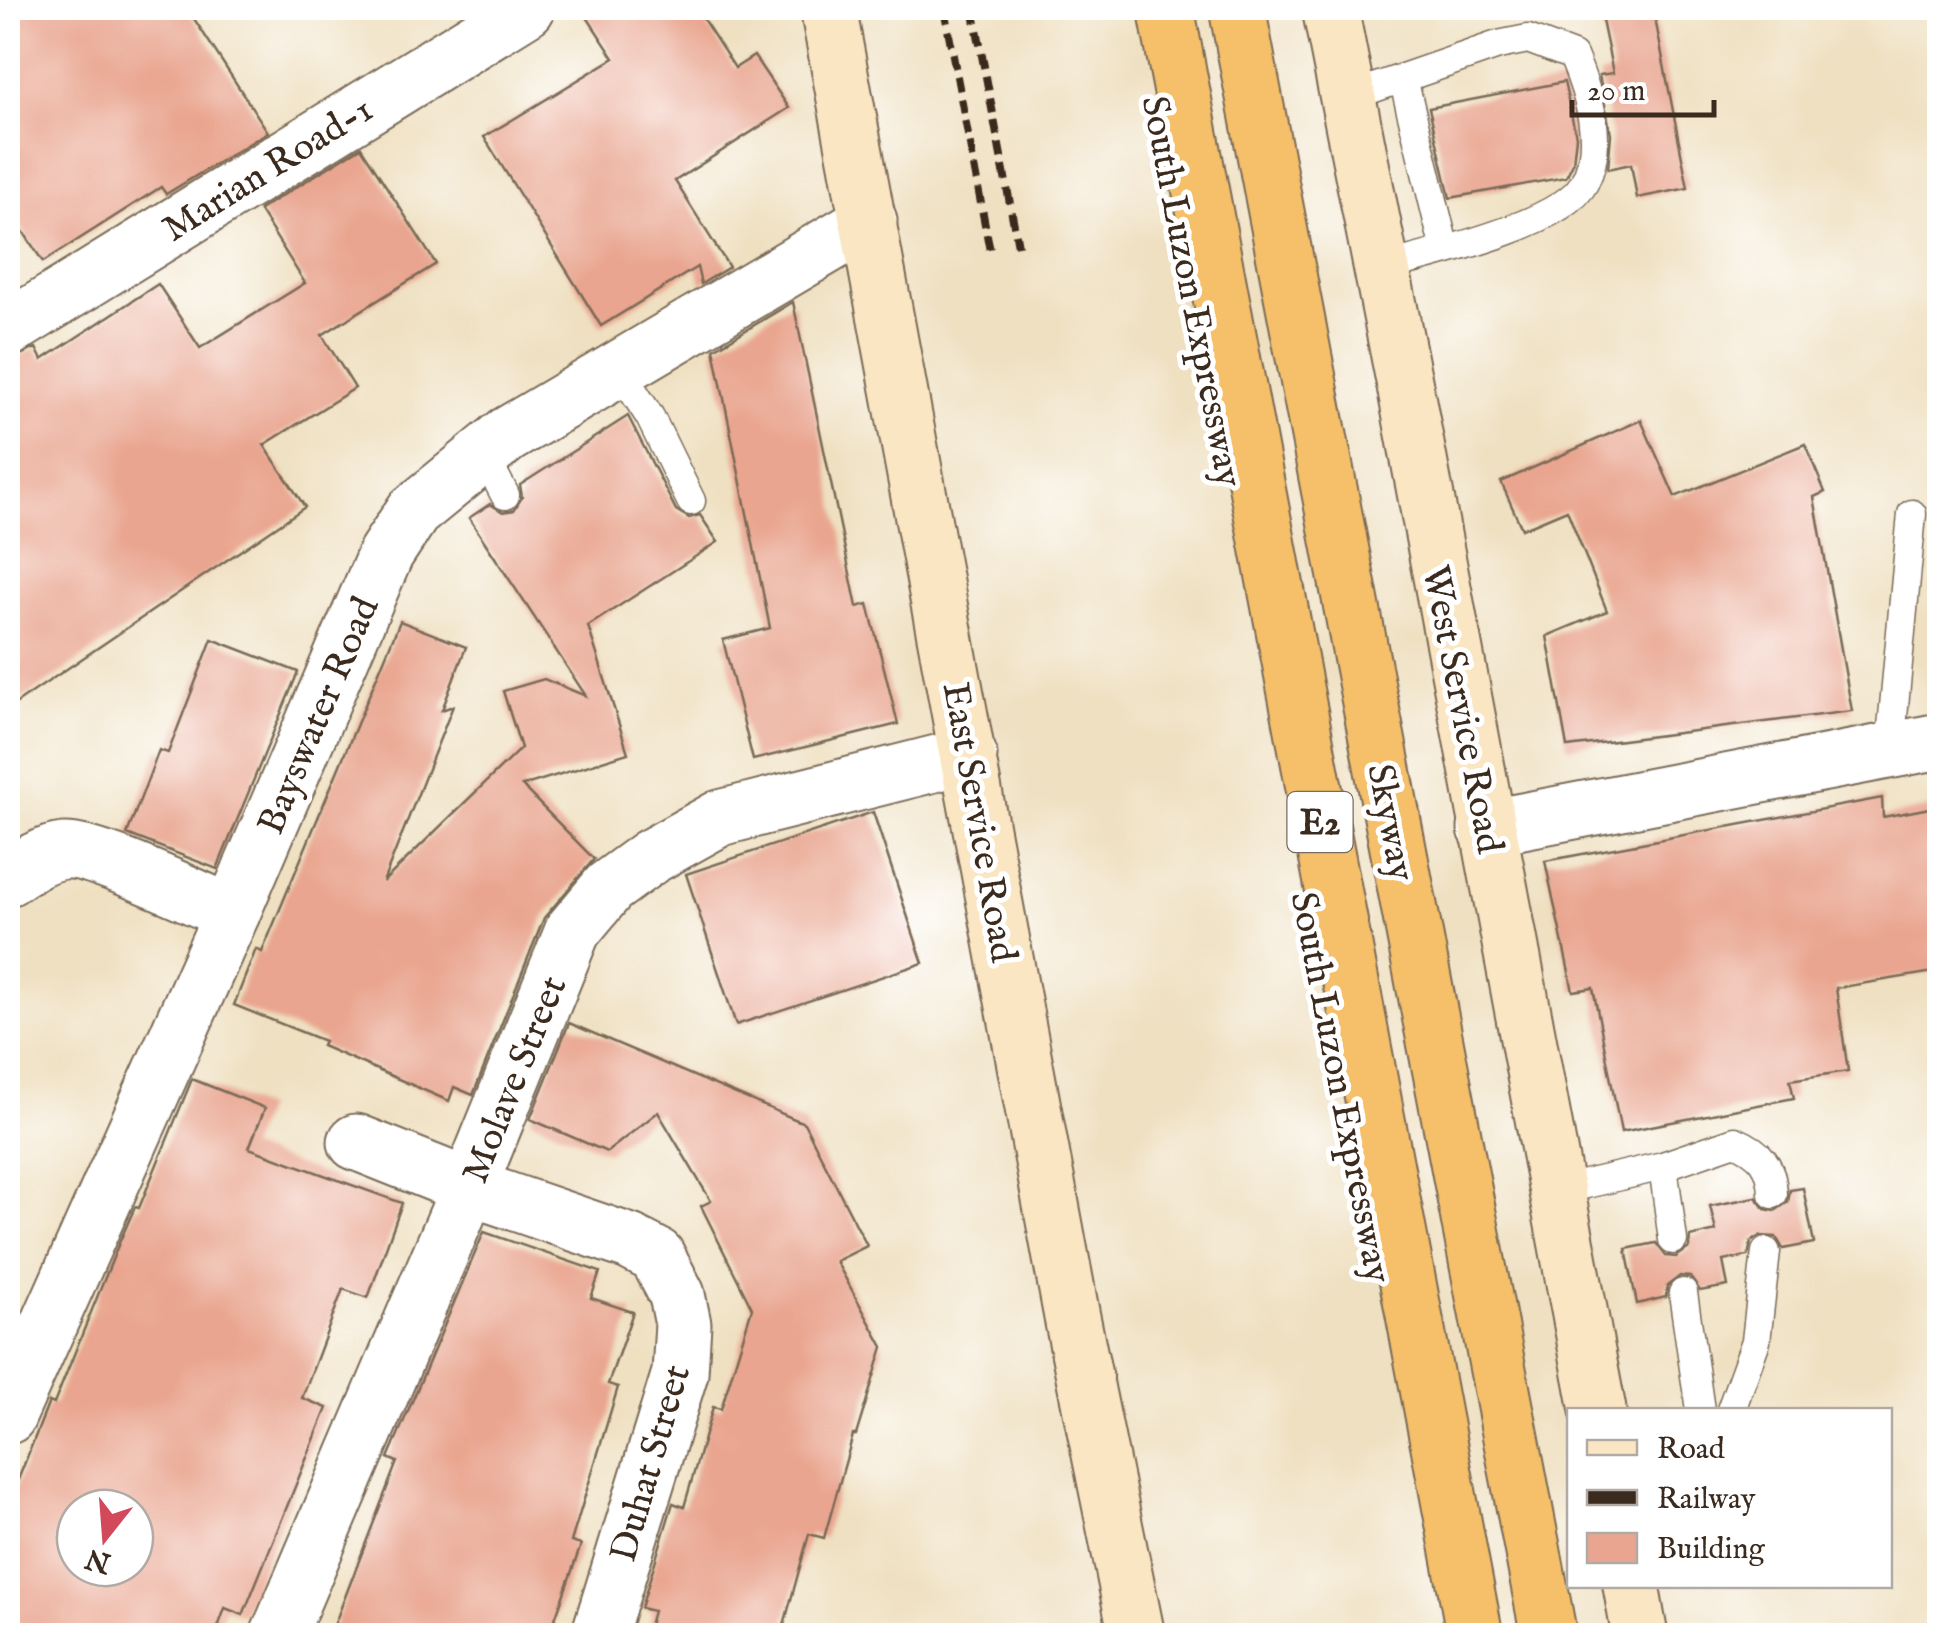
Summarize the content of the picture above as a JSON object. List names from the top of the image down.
{
  "streets": {
    "highway": ["South Luzon Expressway", "E2", "Skyway"],
    "main road": ["West Service Road", "East Service Road"],
    "street": [
      "Marian Road-1",
      "Bayswater Road",
      "Molave Street",
      "Duhat Street"
    ]
  },
  "crossings": [
    ["Bayswater Road", "East Service Road"],
    ["East Service Road", "Molave Street"],
    ["Molave Street", "Duhat Street"]
  ],
  "legend": ["Road", "Railway", "Building"],
  "scale_bar": "20 m",
  "north": "bottom"
}
